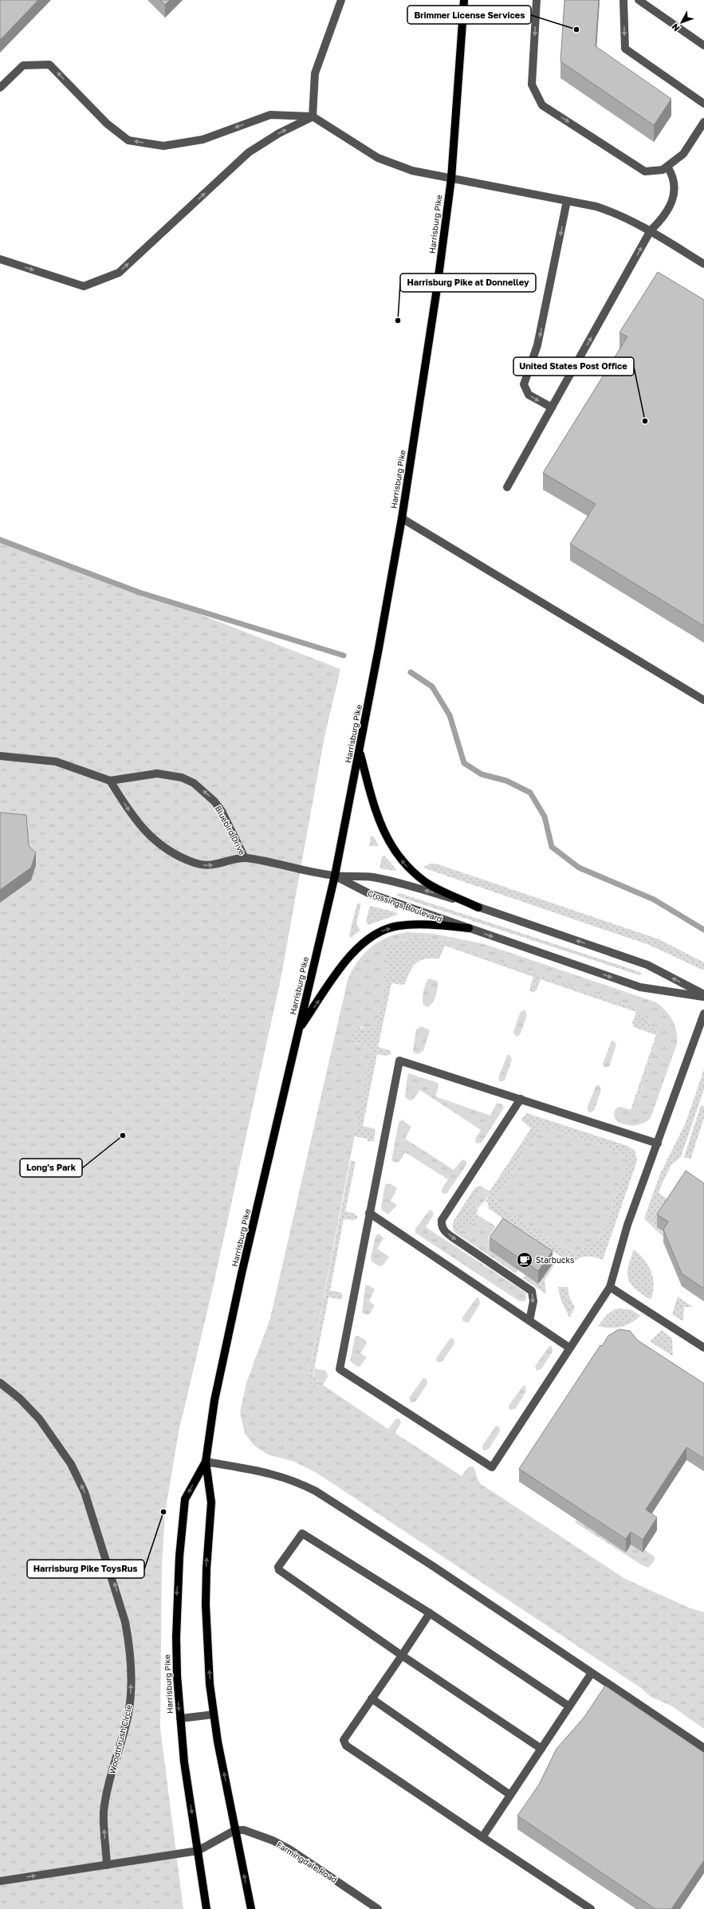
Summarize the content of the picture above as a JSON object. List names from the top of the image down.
{
  "streets": {
    "main road": ["Harrisburg Pike"],
    "street": [
      "Bluebird Drive",
      "Crossings Boulevard",
      "Woodthrush Circle",
      "Farmingdale Road"
    ]
  },
  "crossings": [
    ["Harrisburg Pike", "Bluebird Drive"],
    ["Harrisburg Pike", "Crossings Boulevard"],
    ["Harrisburg Pike", "Farmingdale Road"],
    ["Bluebird Drive", "Crossings Boulevard"]
  ],
  "one_way": ["Woodthrush Circle"],
  "places": {
    "other": [
      "Brimmer License Services",
      "Harrisburg Pike at Donnelley",
      "United States Post Office",
      "Long's Park",
      "Harrisburg Pike ToysRus"
    ],
    "cafe": ["Starbucks"]
  },
  "north": "bottom left"
}
